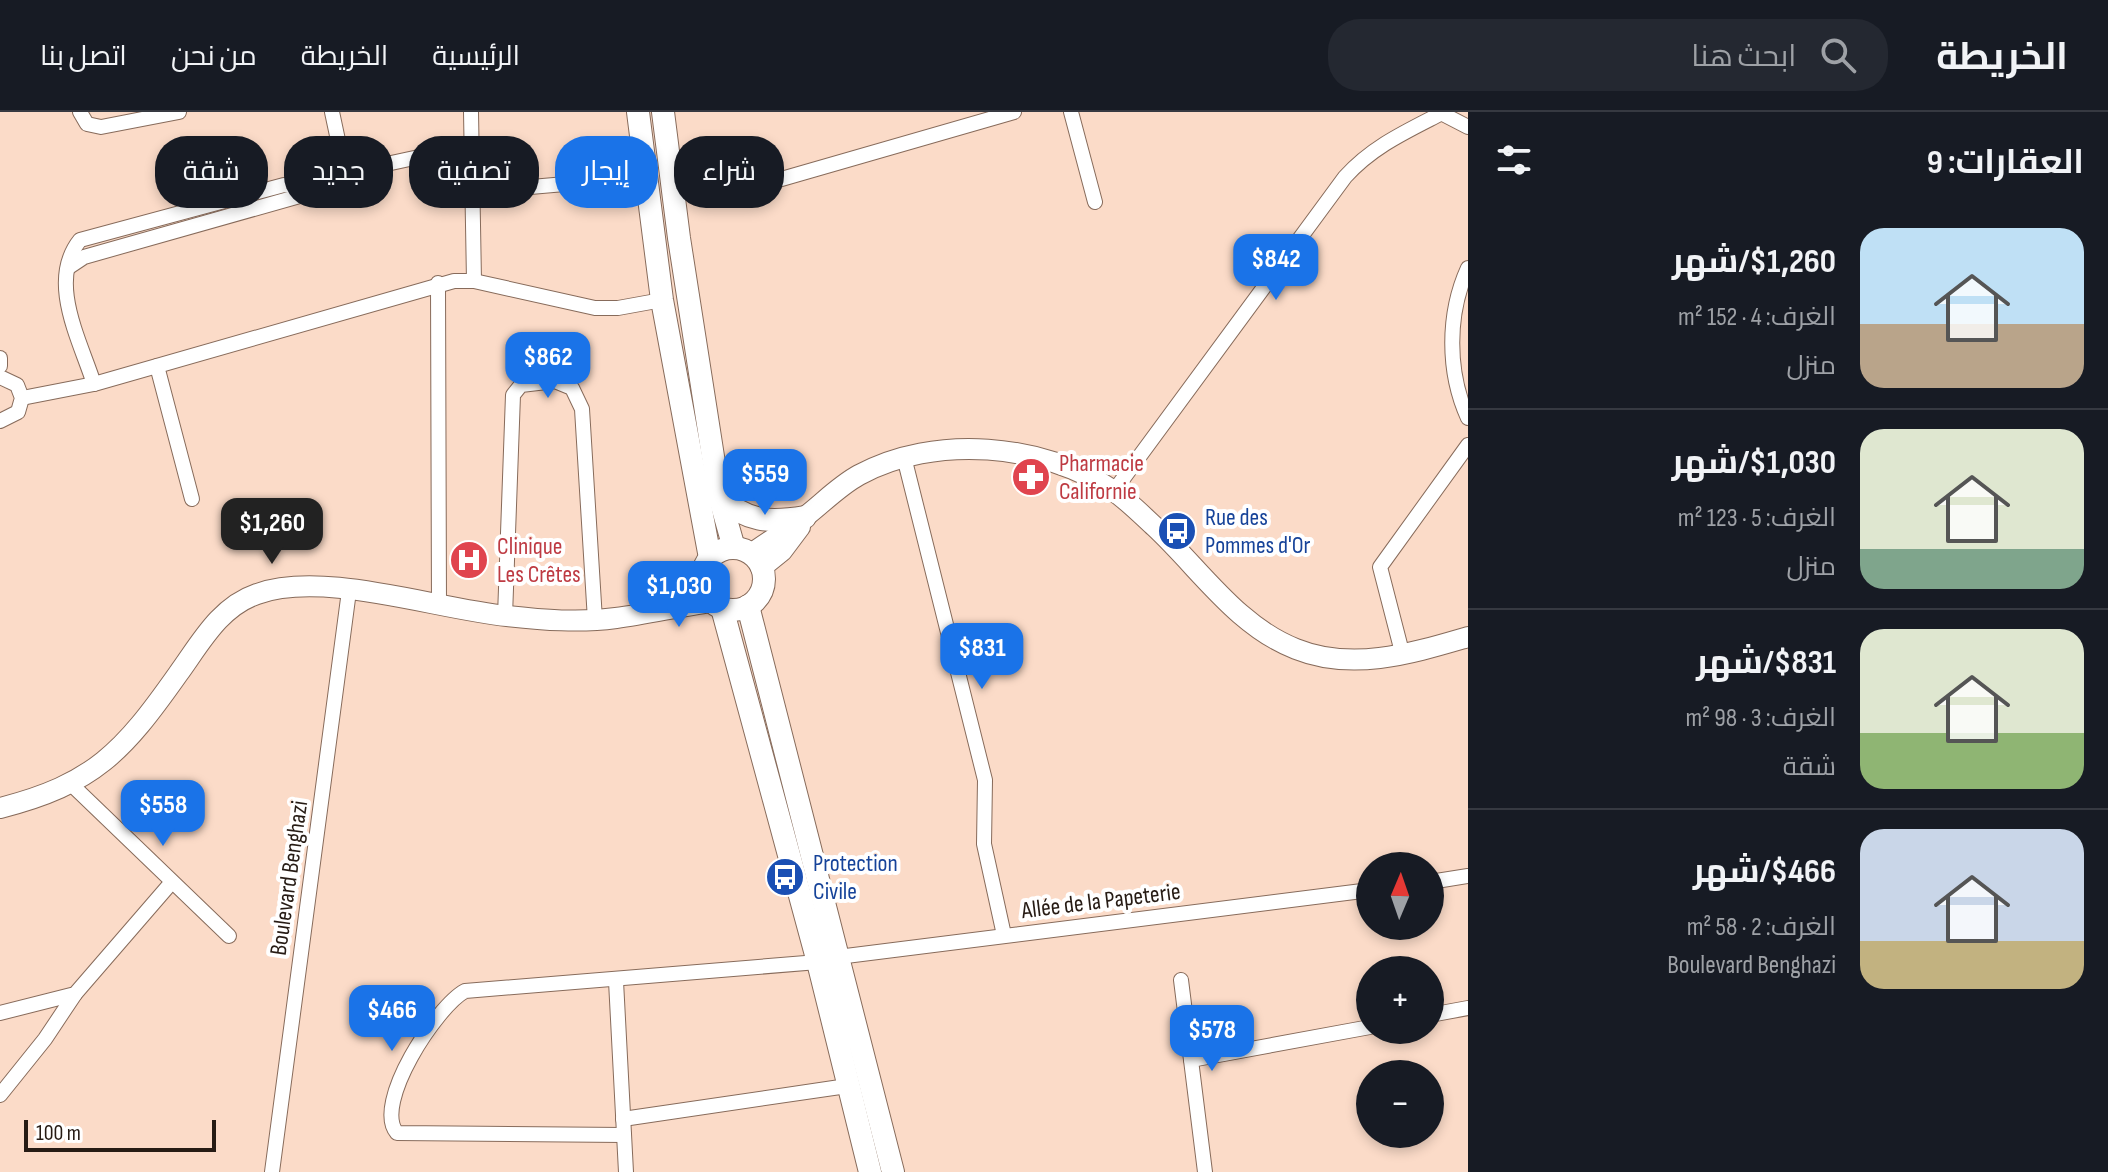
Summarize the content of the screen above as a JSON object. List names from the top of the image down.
{
  "streets": {
    "street": ["Boulevard Benghazi", "Allée de la Papeterie"]
  },
  "places": {
    "pharmacy": ["Pharmacie Californie"],
    "bus stop": ["Rue des Pommes d'Or", "Protection Civile"],
    "hospital": ["Clinique Les Crêtes"]
  },
  "scale_bar": "100 m",
  "north": "top",
  "page": {
    "header": "الخريطة",
    "search": "ابحث هنا",
    "nav": [
      "الرئيسية",
      "الخريطة",
      "من نحن",
      "اتصل بنا"
    ],
    "heading": "العقارات: 9",
    "chip": [
      "شراء",
      "إيجار",
      "تصفية",
      "جديد",
      "شقة"
    ],
    "list": [
      {
        "name": "$1,260/شهر",
        "note": "الغرف: 4 · 152 m² · منزل"
      },
      {
        "name": "$1,030/شهر",
        "note": "الغرف: 5 · 123 m² · منزل"
      },
      {
        "name": "$831/شهر",
        "note": "الغرف: 3 · 98 m² · شقة"
      },
      {
        "name": "$466/شهر",
        "note": "الغرف: 2 · 58 m² · Boulevard Benghazi"
      }
    ],
    "price": [
      "$842",
      "$862",
      "$559",
      "$1,260",
      "$1,030",
      "$831",
      "$558",
      "$466",
      "$578"
    ],
    "map_buttons": ["+", "−"],
    "scale": "100 m"
  }
}
